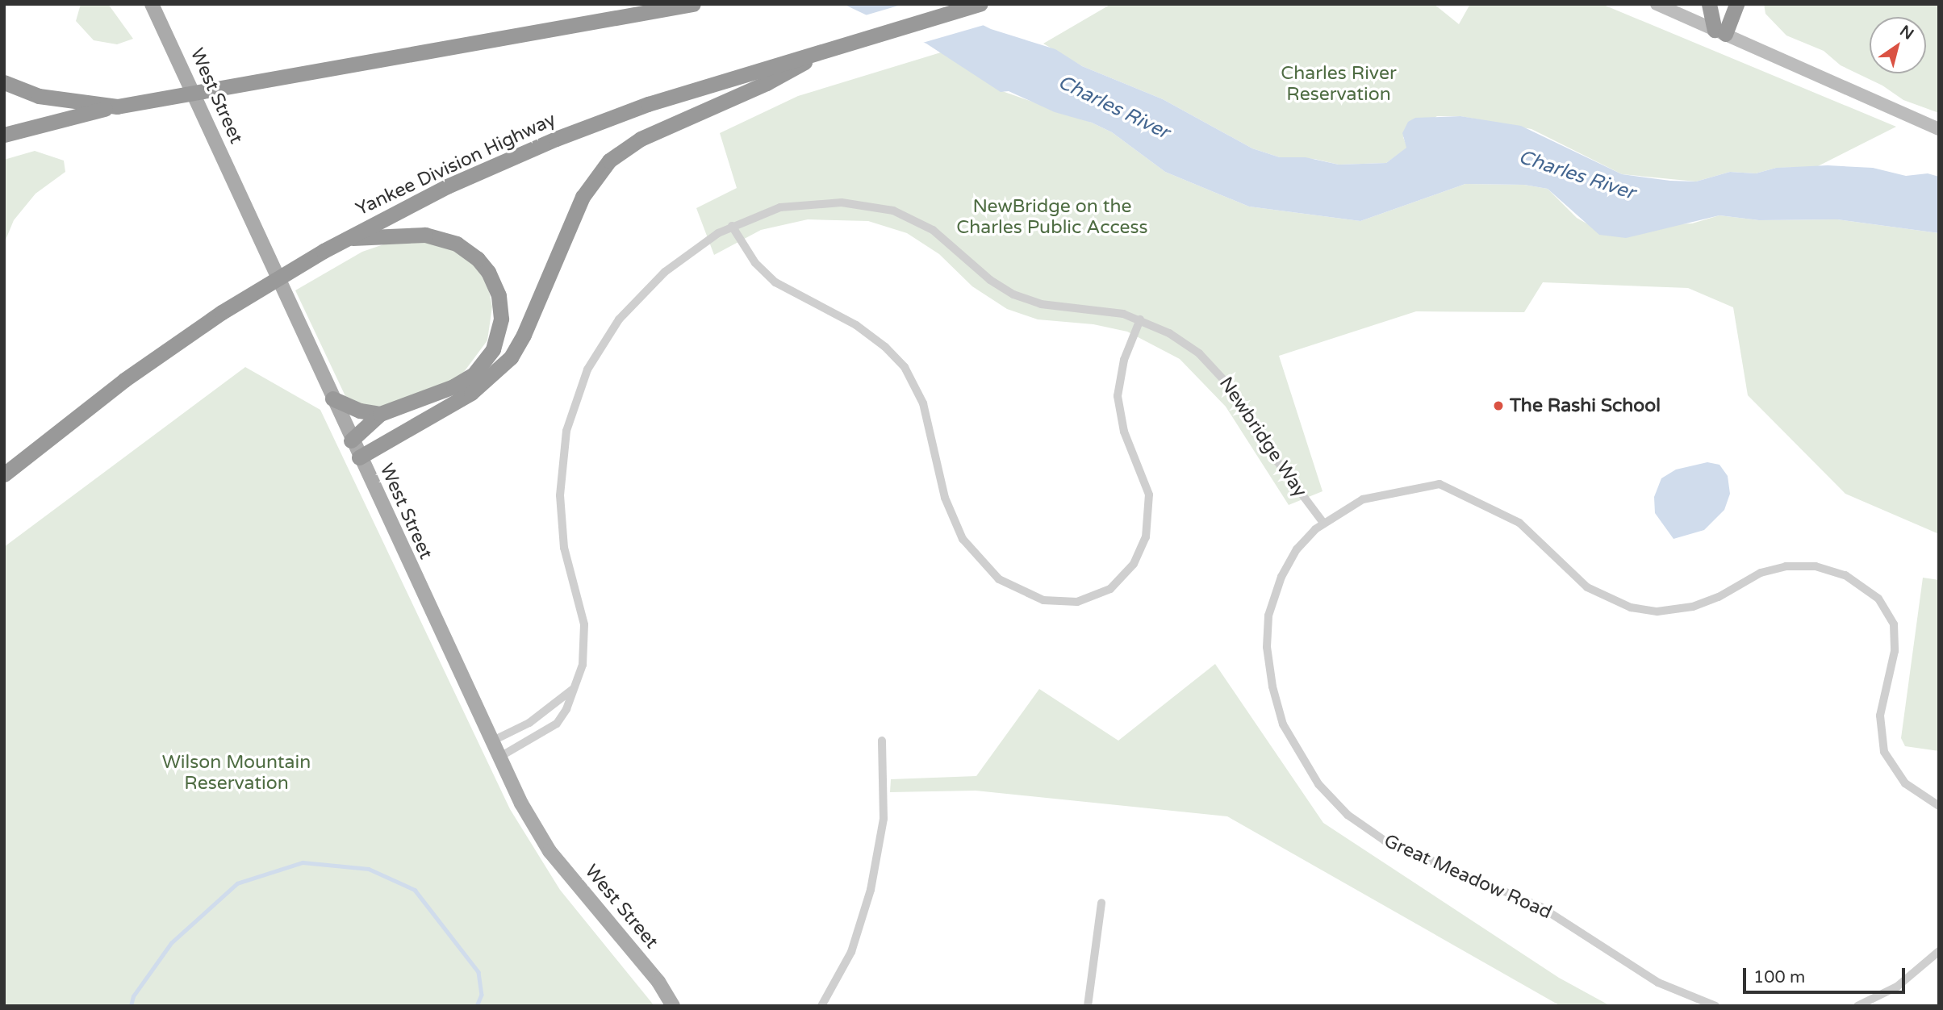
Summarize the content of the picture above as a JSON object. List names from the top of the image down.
{
  "streets": {
    "highway": ["Yankee Division Highway"],
    "main road": ["West Street"],
    "street": ["Newbridge Way", "Great Meadow Road"]
  },
  "crossings": [
    ["West Street", "Newbridge Way"],
    ["Newbridge Way", "Great Meadow Road"]
  ],
  "water": ["Charles River"],
  "parks": ["Charles River Reservation", "NewBridge on the Charles Public Access", "Wilson Mountain Reservation"],
  "places": ["The Rashi School"],
  "scale_bar": "100 m",
  "north": "top right"
}
